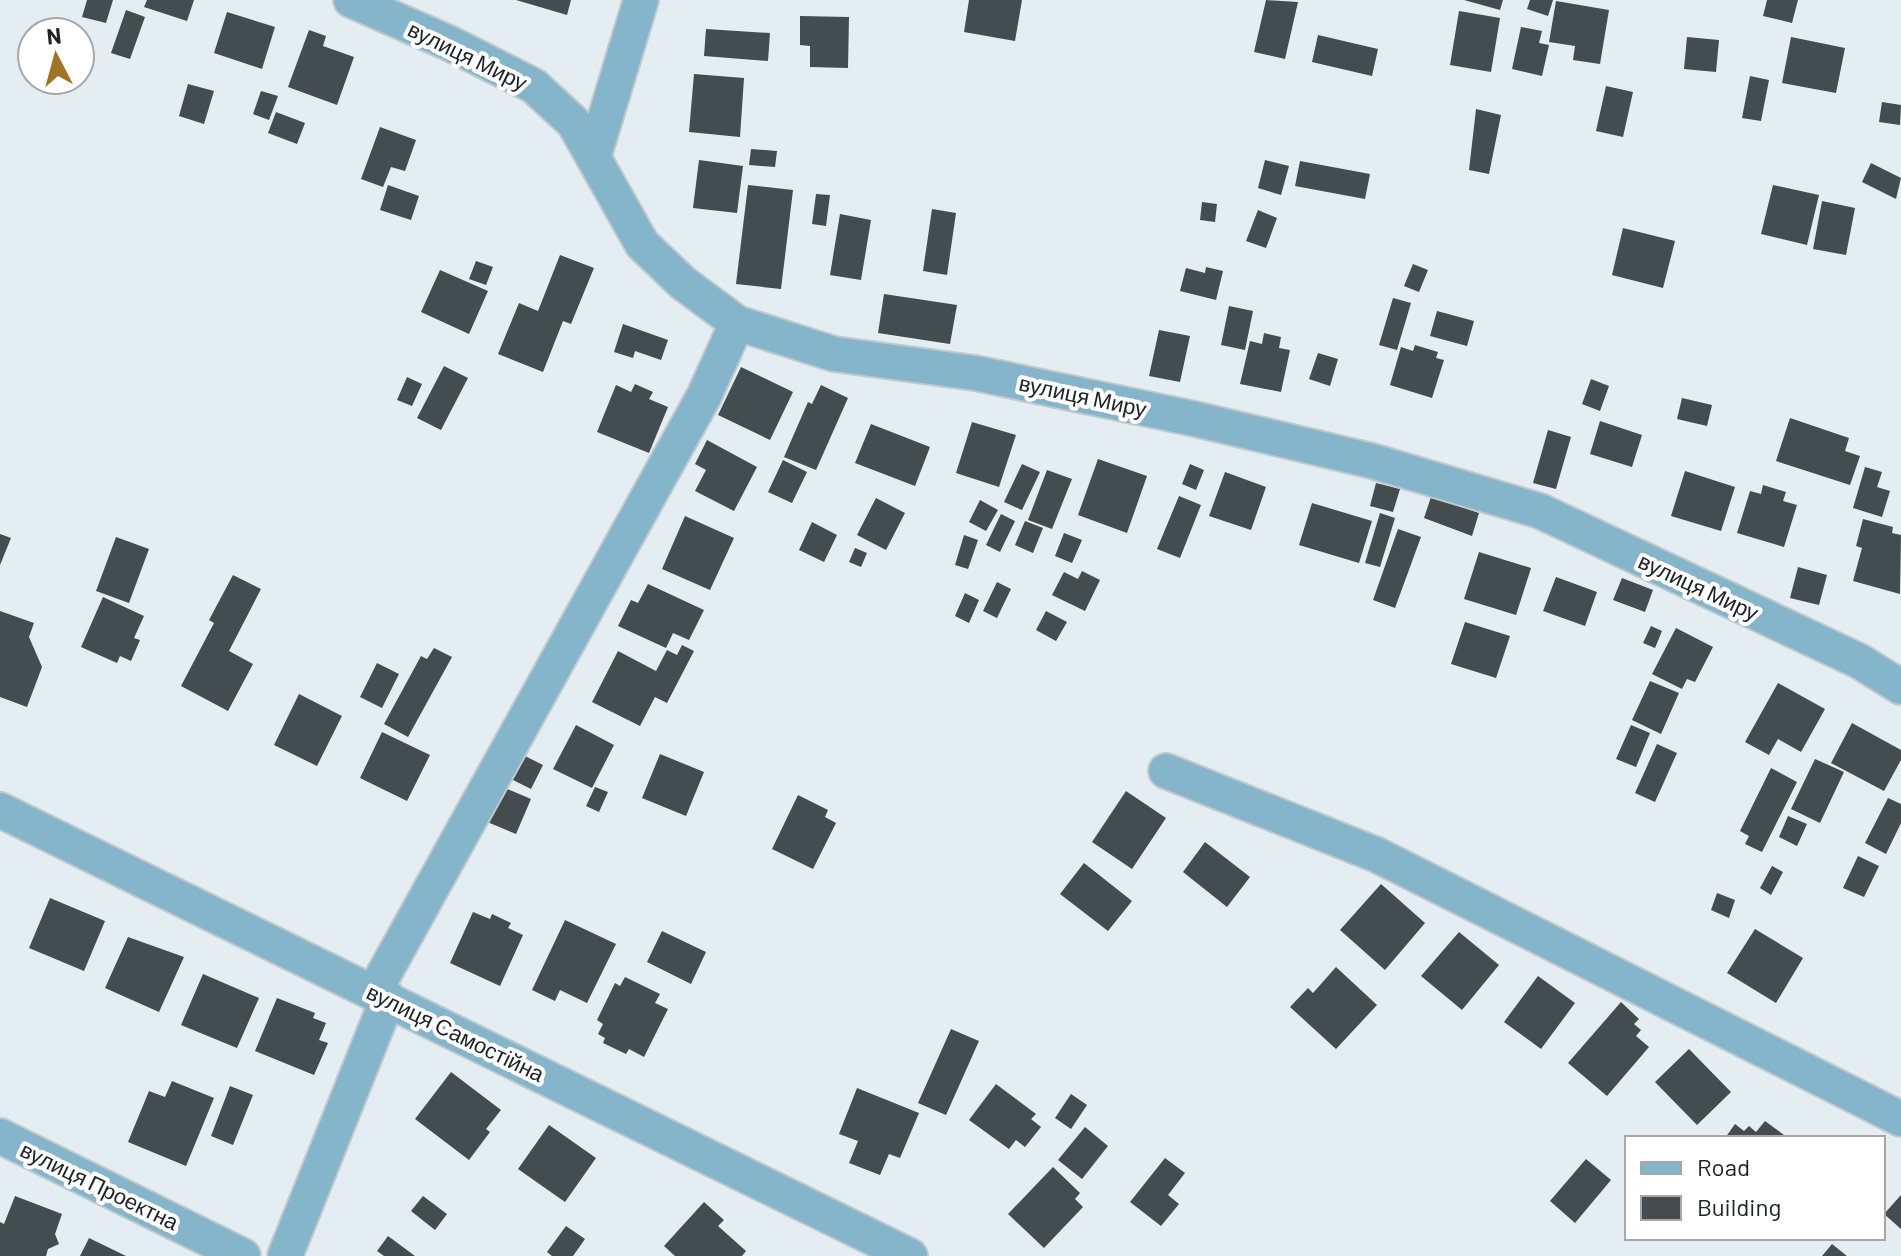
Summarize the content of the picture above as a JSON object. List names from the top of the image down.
{
  "streets": {
    "street": ["вулиця Миру", "вулиця Самостійна", "вулиця Проектна"]
  },
  "legend": ["Road", "Building"],
  "north": "top"
}
